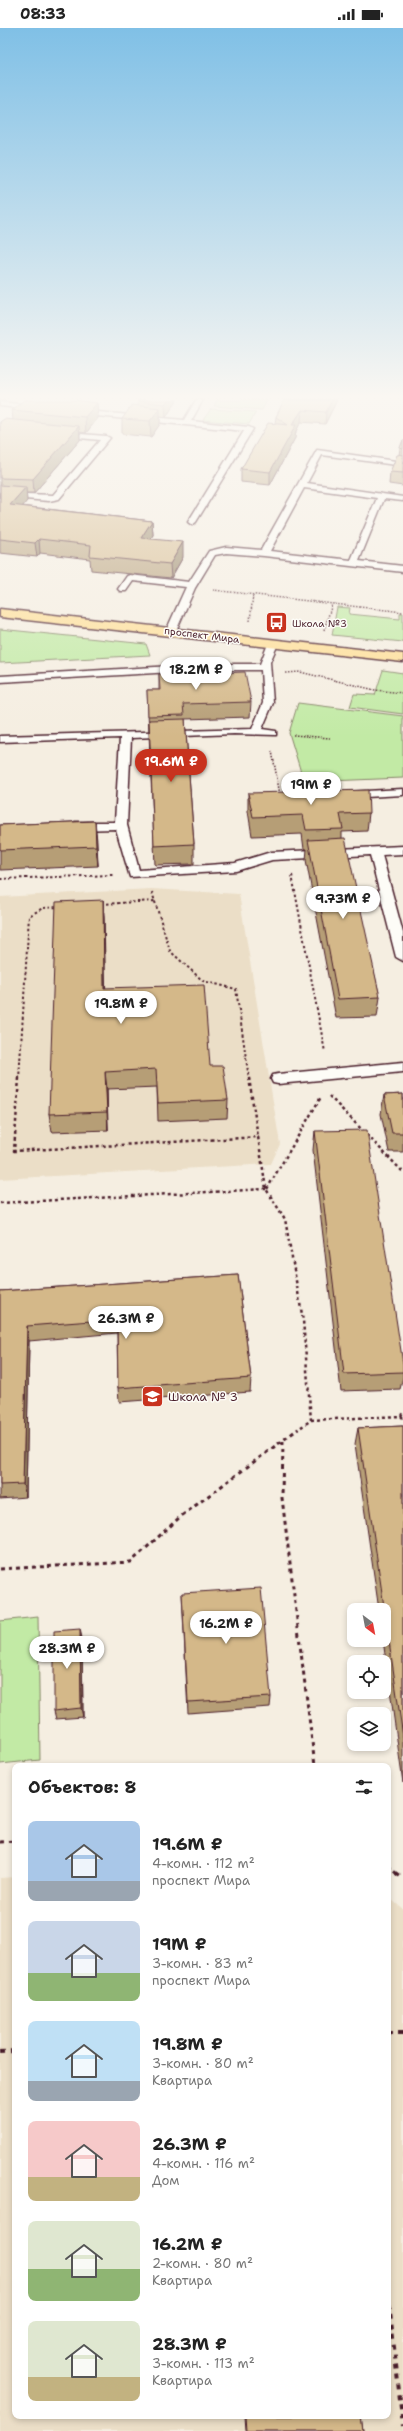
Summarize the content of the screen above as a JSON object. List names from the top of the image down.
{
  "streets": {
    "main road": ["проспект Мира"]
  },
  "places": {
    "bus stop": ["Школа №3"],
    "school or university": ["Школа № 3"]
  },
  "north": "bottom right",
  "page": {
    "status": "08:33",
    "price": [
      "18.2M ₽",
      "19.6M ₽",
      "19M ₽",
      "9.73M ₽",
      "19.8M ₽",
      "26.3M ₽",
      "16.2M ₽",
      "28.3M ₽"
    ],
    "heading": "Объектов: 8",
    "list": [
      {
        "name": "19.6M ₽",
        "note": "4-комн. · 112 m² · проспект Мира"
      },
      {
        "name": "19M ₽",
        "note": "3-комн. · 83 m² · проспект Мира"
      },
      {
        "name": "19.8M ₽",
        "note": "3-комн. · 80 m² · Квартира"
      },
      {
        "name": "26.3M ₽",
        "note": "4-комн. · 116 m² · Дом"
      },
      {
        "name": "16.2M ₽",
        "note": "2-комн. · 80 m² · Квартира"
      },
      {
        "name": "28.3M ₽",
        "note": "3-комн. · 113 m² · Квартира"
      }
    ]
  }
}
